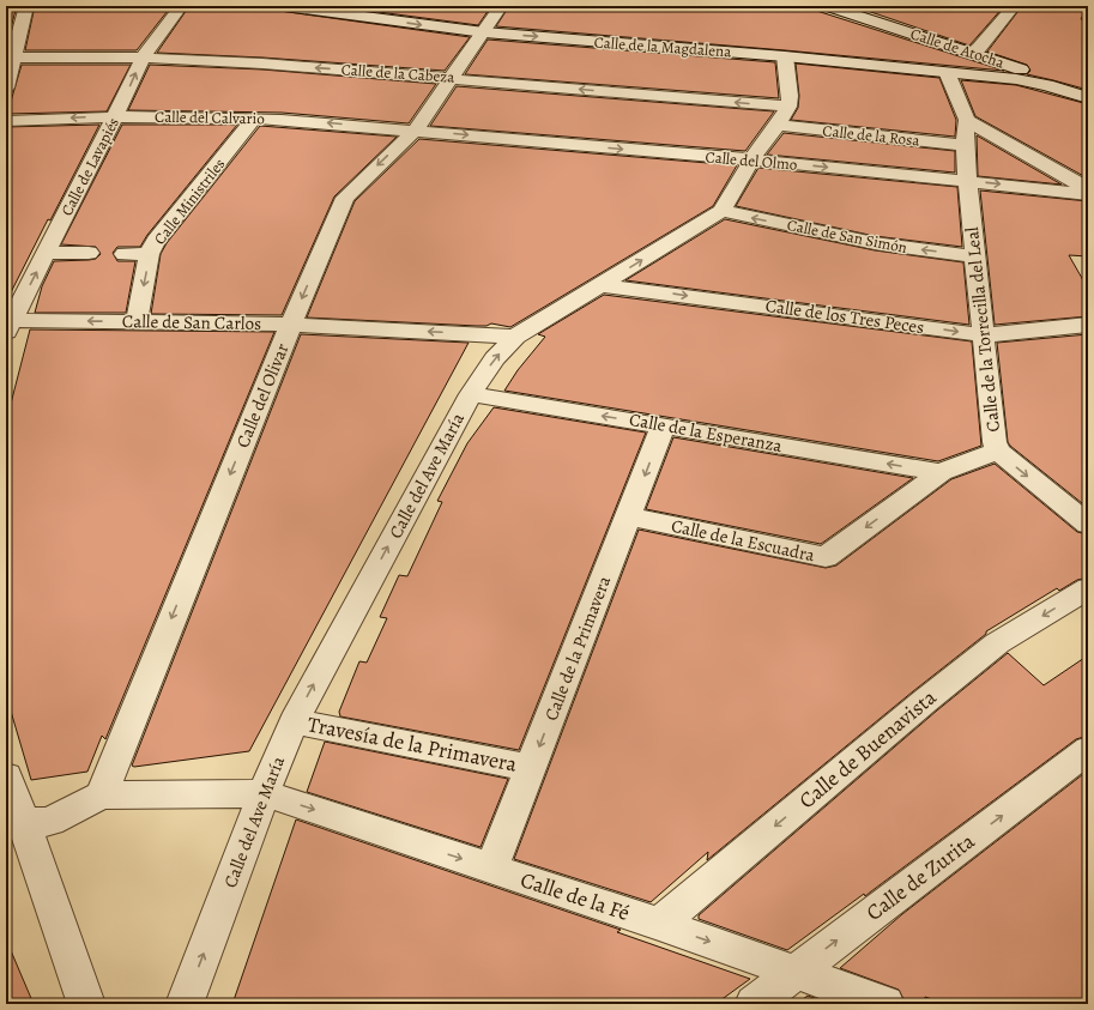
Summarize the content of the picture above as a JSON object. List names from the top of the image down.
{
  "streets": {
    "street": [
      "Calle de la Magdalena",
      "Calle de Atocha",
      "Calle de la Cabeza",
      "Calle del Calvario",
      "Calle de la Rosa",
      "Calle del Olmo",
      "Calle de Lavapiés",
      "Calle Ministriles",
      "Calle de San Simón",
      "Calle de los Tres Peces",
      "Calle de San Carlos",
      "Calle de la Torrecilla del Leal",
      "Calle del Olivar",
      "Calle de la Esperanza",
      "Calle del Ave María",
      "Calle de la Escuadra",
      "Calle de la Primavera",
      "Travesía de la Primavera",
      "Calle de Buenavista",
      "Calle de Zurita",
      "Calle de la Fé"
    ]
  },
  "crossings": [
    ["Calle de la Magdalena", "Calle del Olivar"],
    ["Calle de la Cabeza", "Calle de la Rosa"],
    ["Calle de la Cabeza", "Calle de Lavapiés"],
    ["Calle de la Cabeza", "Calle del Olivar"],
    ["Calle de la Cabeza", "Calle del Ave María"],
    ["Calle del Calvario", "Calle del Olmo"],
    ["Calle del Calvario", "Calle de Lavapiés"],
    ["Calle del Calvario", "Calle Ministriles"],
    ["Calle del Calvario", "Calle del Olivar"],
    ["Calle de la Rosa", "Calle de la Torrecilla del Leal"],
    ["Calle de la Rosa", "Calle del Ave María"],
    ["Calle del Olmo", "Calle de la Torrecilla del Leal"],
    ["Calle del Olmo", "Calle del Olivar"],
    ["Calle del Olmo", "Calle del Ave María"],
    ["Calle de Lavapiés", "Calle de San Carlos"],
    ["Calle Ministriles", "Calle de San Carlos"],
    ["Calle de San Simón", "Calle de la Torrecilla del Leal"],
    ["Calle de San Simón", "Calle del Ave María"],
    ["Calle de los Tres Peces", "Calle de la Torrecilla del Leal"],
    ["Calle de los Tres Peces", "Calle del Ave María"],
    ["Calle de San Carlos", "Calle del Olivar"],
    ["Calle de San Carlos", "Calle del Ave María"],
    ["Calle de la Torrecilla del Leal", "Calle de la Escuadra"],
    ["Calle del Olivar", "Calle de la Fé"],
    ["Calle de la Esperanza", "Calle del Ave María"],
    ["Calle de la Esperanza", "Calle de la Escuadra"],
    ["Calle de la Esperanza", "Calle de la Primavera"],
    ["Calle del Ave María", "Travesía de la Primavera"],
    ["Calle del Ave María", "Calle de la Fé"],
    ["Calle de la Escuadra", "Calle de la Primavera"],
    ["Calle de la Primavera", "Travesía de la Primavera"],
    ["Calle de la Primavera", "Calle de la Fé"],
    ["Calle de Buenavista", "Calle de la Fé"],
    ["Calle de Zurita", "Calle de la Fé"]
  ],
  "one_way": [
    "Calle de la Magdalena",
    "Calle de la Cabeza",
    "Calle del Calvario",
    "Calle del Olmo",
    "Calle de San Simón",
    "Calle de los Tres Peces",
    "Calle de San Carlos",
    "Calle del Olivar",
    "Calle de la Esperanza",
    "Calle del Ave María",
    "Calle de la Escuadra",
    "Calle de la Primavera",
    "Calle de Buenavista",
    "Calle de Zurita",
    "Calle de la Fé"
  ]
}
